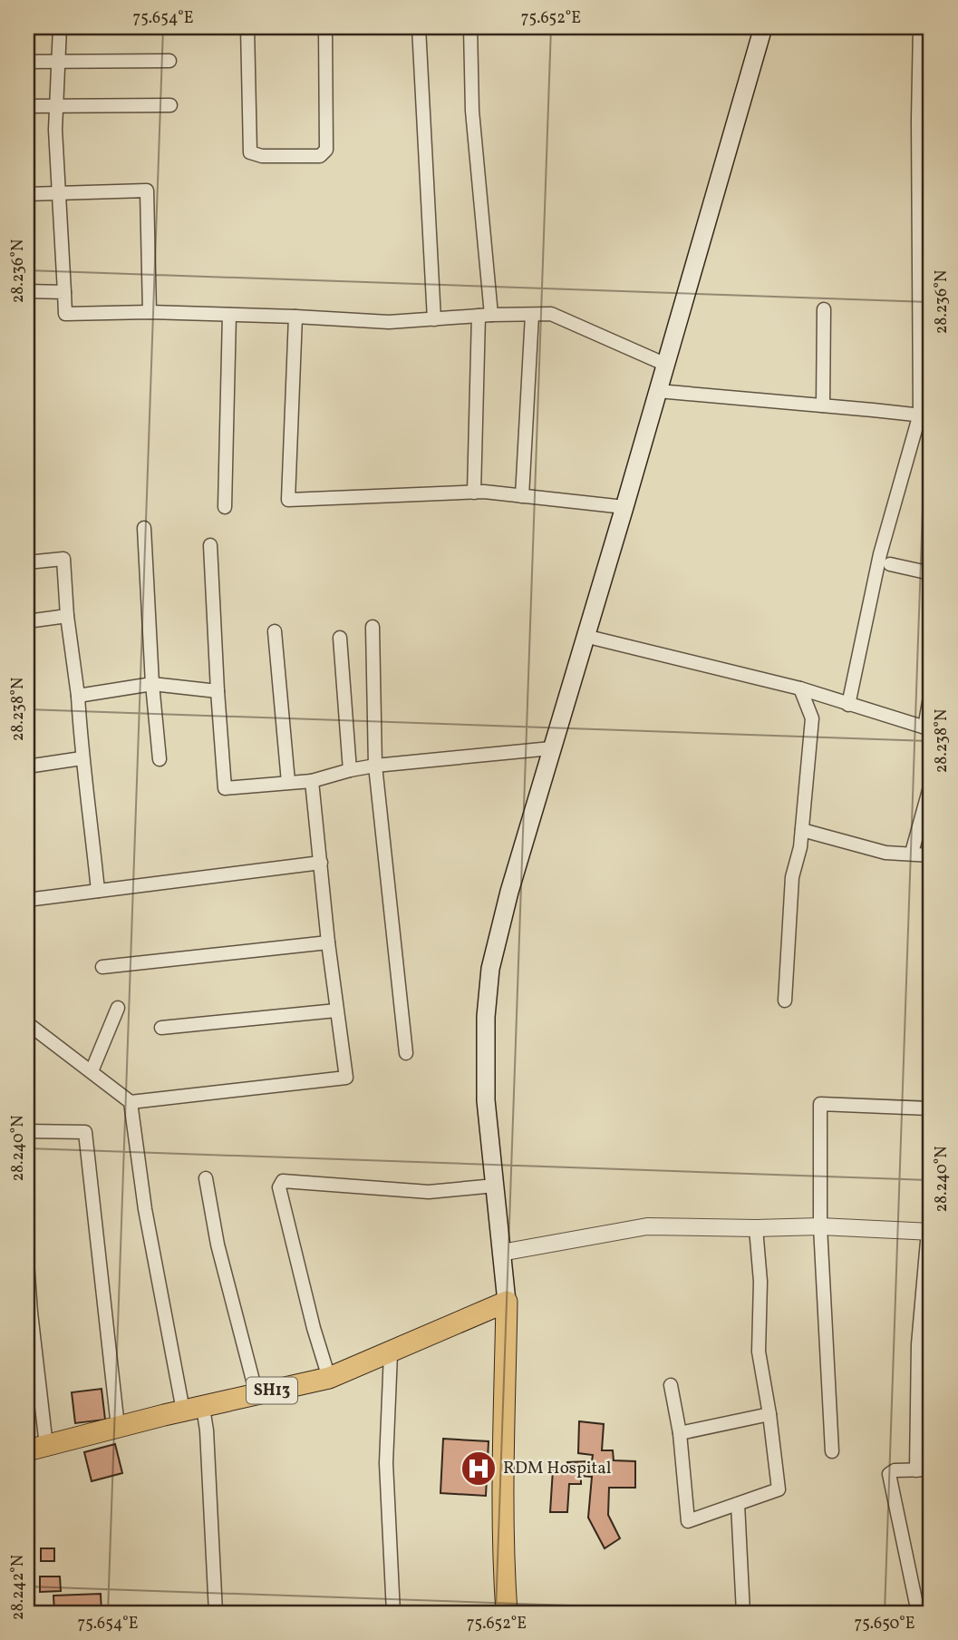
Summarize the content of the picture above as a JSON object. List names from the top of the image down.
{
  "streets": {
    "main road": ["SH13"]
  },
  "places": {
    "hospital": ["RDM Hospital"]
  },
  "coordinates": [
    "75.654°E",
    "75.652°E",
    "28.236°N",
    "28.238°N",
    "28.240°N",
    "28.242°N",
    "75.650°E"
  ]
}
